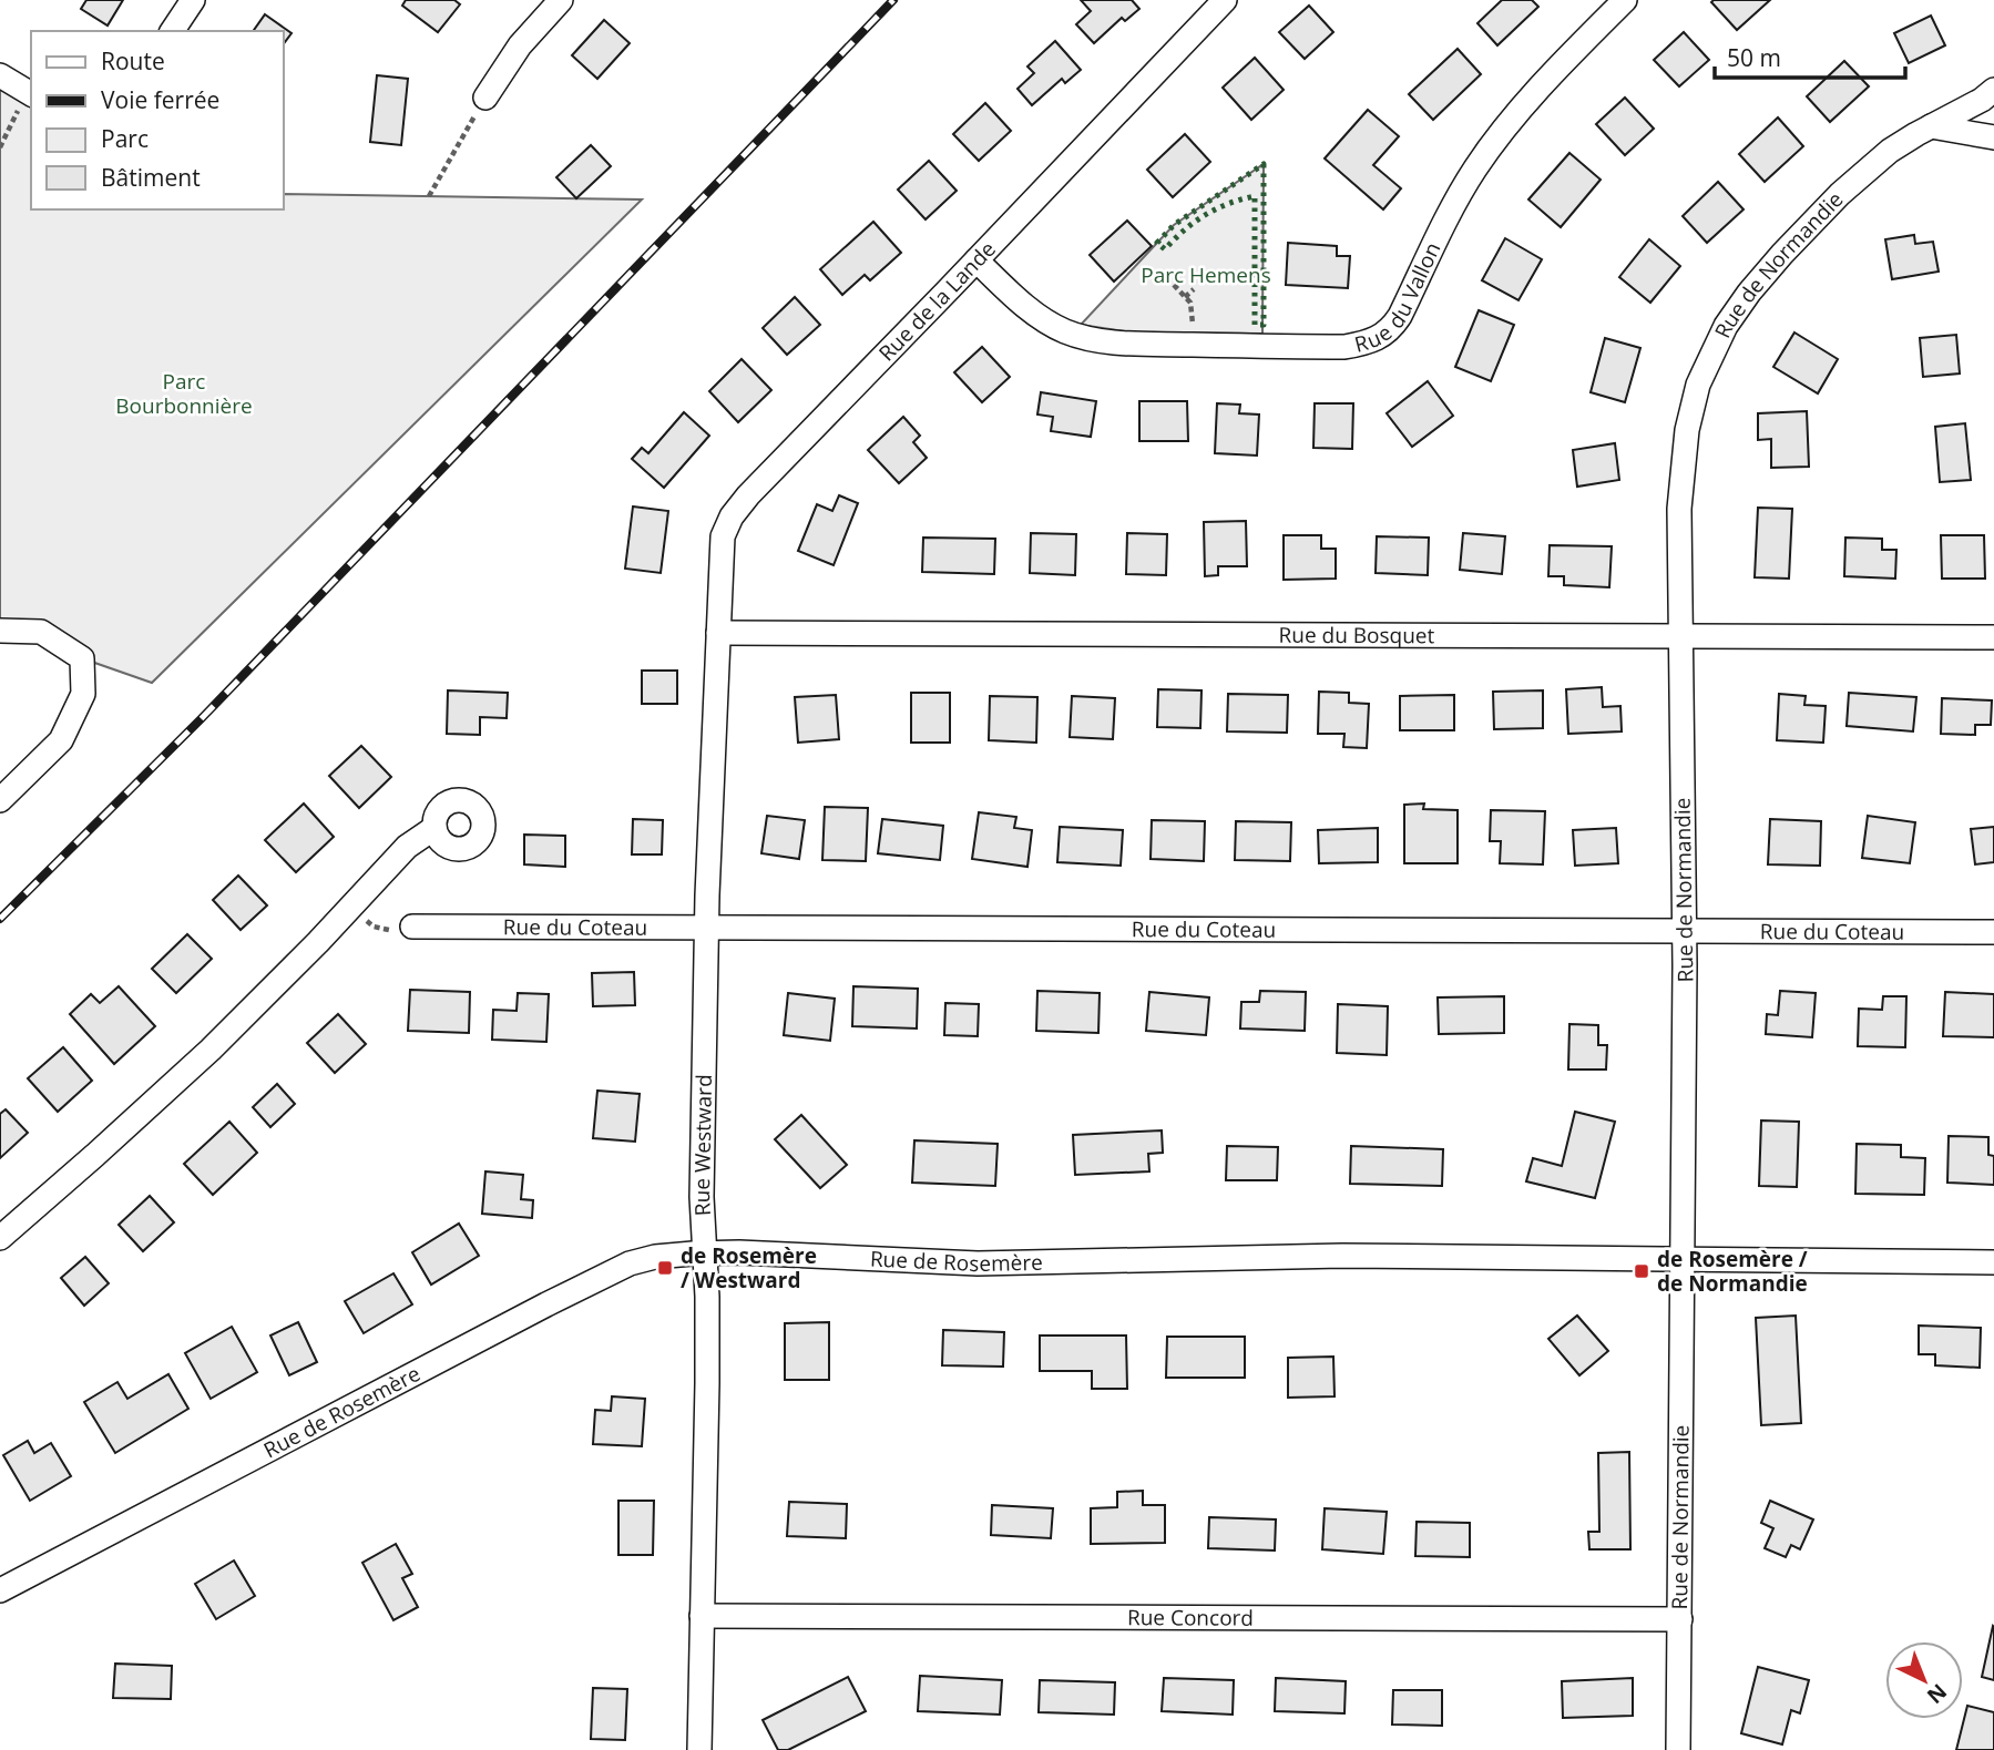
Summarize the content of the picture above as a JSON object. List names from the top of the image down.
{
  "streets": {
    "street": [
      "Rue de Normandie",
      "Rue du Vallon",
      "Rue de la Lande",
      "Rue du Bosquet",
      "Rue du Coteau",
      "Rue Westward",
      "Rue de Rosemère",
      "Rue Concord"
    ]
  },
  "crossings": [
    ["Rue de Normandie", "Rue du Bosquet"],
    ["Rue de Normandie", "Rue du Coteau"],
    ["Rue de Normandie", "Rue de Rosemère"],
    ["Rue de Normandie", "Rue Concord"],
    ["Rue du Vallon", "Rue de la Lande"],
    ["Rue de la Lande", "Rue du Bosquet"],
    ["Rue de la Lande", "Rue Westward"],
    ["Rue du Bosquet", "Rue Westward"],
    ["Rue du Coteau", "Rue Westward"],
    ["Rue Westward", "Rue de Rosemère"],
    ["Rue Westward", "Rue Concord"]
  ],
  "parks": ["Parc Hemens", "Parc Bourbonnière"],
  "places": {
    "transit": ["de Rosemère / Westward", "de Rosemère / de Normandie"]
  },
  "legend": [
    "Route",
    "Voie ferrée",
    "Parc",
    "Bâtiment"
  ],
  "scale_bar": "50 m",
  "north": "bottom right"
}
